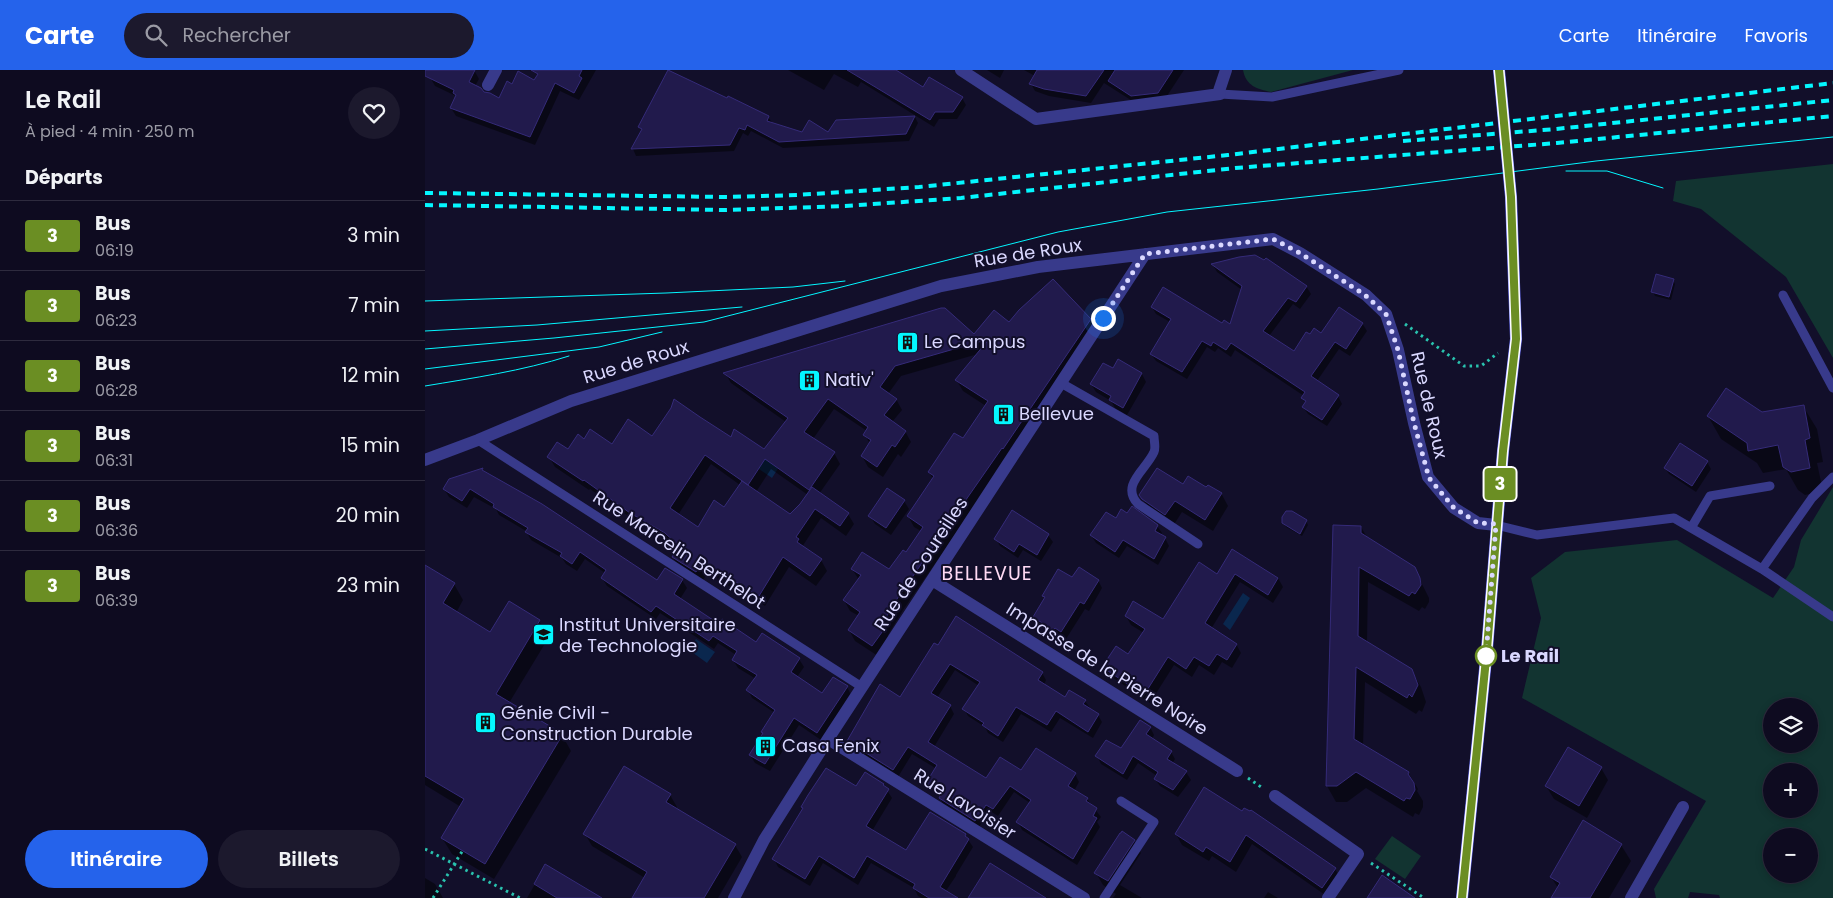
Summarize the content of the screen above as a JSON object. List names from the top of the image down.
{
  "streets": {
    "street": [
      "Rue de Roux",
      "Rue de Coureilles",
      "Impasse de la Pierre Noire",
      "Rue Lavoisier"
    ],
    "lane": ["Rue Marcelin Berthelot"]
  },
  "crossings": [
    ["Rue de Roux", "Rue Marcelin Berthelot"],
    ["Rue de Roux", "Rue de Coureilles"],
    ["Rue Marcelin Berthelot", "Rue de Coureilles"],
    ["Rue de Coureilles", "Impasse de la Pierre Noire"],
    ["Rue de Coureilles", "Rue Lavoisier"]
  ],
  "districts": ["BELLEVUE"],
  "places": {
    "building": [
      "Le Campus",
      "Nativ'",
      "Bellevue",
      "Génie Civil - Construction Durable",
      "Casa Fenix"
    ],
    "school or university": ["Institut Universitaire de Technologie"],
    "other": ["Le Rail"]
  },
  "lines": ["bus line 3"],
  "page": {
    "header": "Carte",
    "search": "Rechercher",
    "nav": ["Carte", "Itinéraire", "Favoris"],
    "heading": [
      ["Le Rail", "À pied · 4 min · 250 m"],
      "Départs"
    ],
    "on_map": "3",
    "list": [
      {
        "mark": "3",
        "name": "Bus",
        "note": "06:19",
        "value": "3 min"
      },
      {
        "mark": "3",
        "name": "Bus",
        "note": "06:23",
        "value": "7 min"
      },
      {
        "mark": "3",
        "name": "Bus",
        "note": "06:28",
        "value": "12 min"
      },
      {
        "mark": "3",
        "name": "Bus",
        "note": "06:31",
        "value": "15 min"
      },
      {
        "mark": "3",
        "name": "Bus",
        "note": "06:36",
        "value": "20 min"
      },
      {
        "mark": "3",
        "name": "Bus",
        "note": "06:39",
        "value": "23 min"
      }
    ],
    "map_buttons": ["+", "−"],
    "buttons": ["Itinéraire", "Billets"]
  }
}
